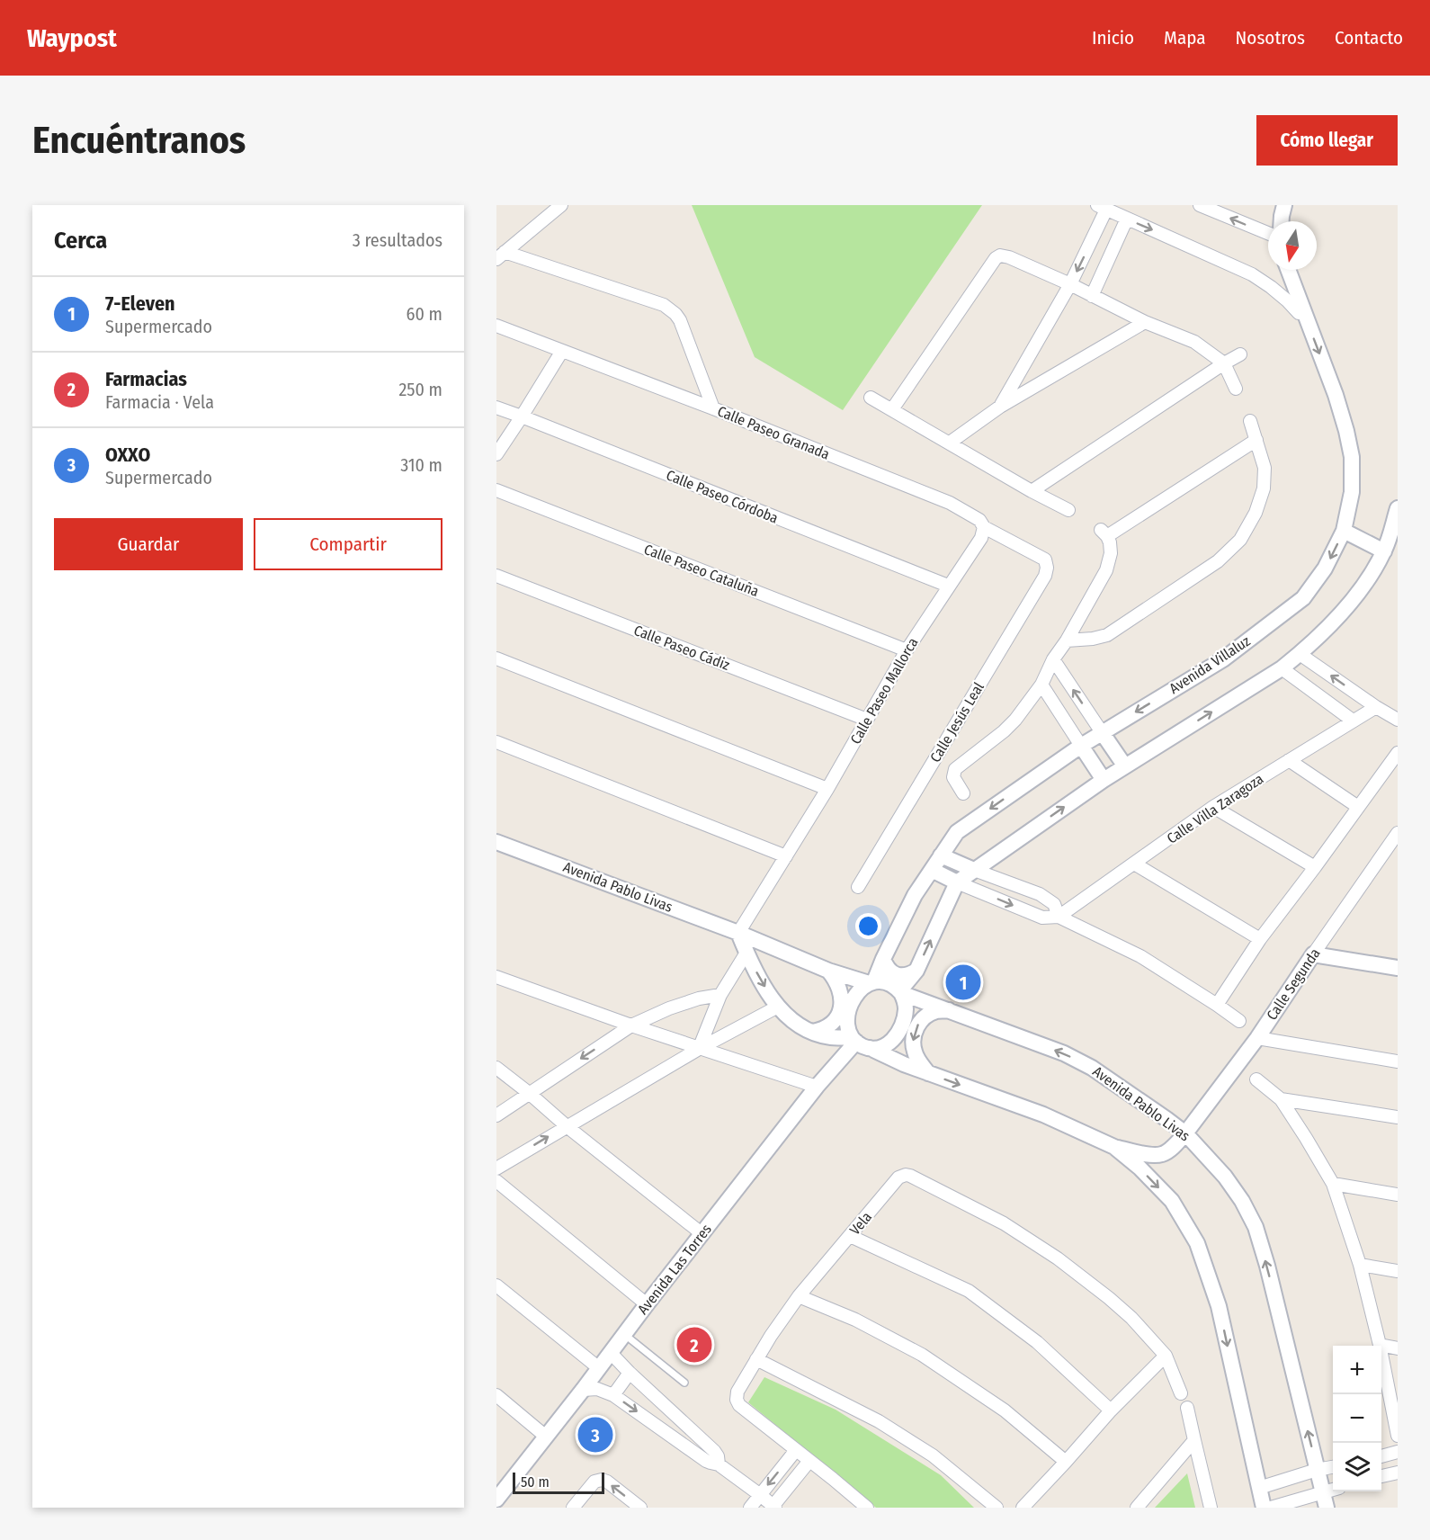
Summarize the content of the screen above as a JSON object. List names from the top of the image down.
{
  "streets": {
    "street": [
      "Calle Paseo Granada",
      "Calle Paseo Córdoba",
      "Calle Paseo Cataluña",
      "Calle Paseo Cádiz",
      "Avenida Villaluz",
      "Calle Paseo Mallorca",
      "Calle Jesús Leal",
      "Calle Villa Zaragoza",
      "Avenida Pablo Livas",
      "Calle Segunda",
      "Vela",
      "Avenida Las Torres"
    ]
  },
  "crossings": [
    ["Calle Paseo Granada", "Calle Paseo Mallorca"],
    ["Calle Paseo Granada", "Calle Jesús Leal"],
    ["Calle Paseo Córdoba", "Calle Paseo Mallorca"],
    ["Calle Paseo Cataluña", "Calle Paseo Mallorca"],
    ["Calle Paseo Cádiz", "Calle Paseo Mallorca"],
    ["Avenida Villaluz", "Avenida Pablo Livas"],
    ["Avenida Villaluz", "Avenida Las Torres"],
    ["Calle Paseo Mallorca", "Avenida Pablo Livas"],
    ["Avenida Pablo Livas", "Calle Segunda"],
    ["Avenida Pablo Livas", "Avenida Las Torres"]
  ],
  "scale_bar": "50 m",
  "north": "bottom",
  "page": {
    "header": "Waypost",
    "nav": [
      "Inicio",
      "Mapa",
      "Nosotros",
      "Contacto"
    ],
    "buttons": [
      "Cómo llegar",
      ["Guardar", "Compartir"]
    ],
    "title": "Encuéntranos",
    "heading": ["Cerca", "3 resultados"],
    "list": [
      {
        "mark": "1",
        "name": "7-Eleven",
        "note": "Supermercado",
        "value": "60 m"
      },
      {
        "mark": "2",
        "name": "Farmacias",
        "note": "Farmacia · Vela",
        "value": "250 m"
      },
      {
        "mark": "3",
        "name": "OXXO",
        "note": "Supermercado",
        "value": "310 m"
      }
    ],
    "pins": ["1", "2", "3"],
    "map_buttons": ["+", "−"],
    "scale": "50 m"
  }
}
